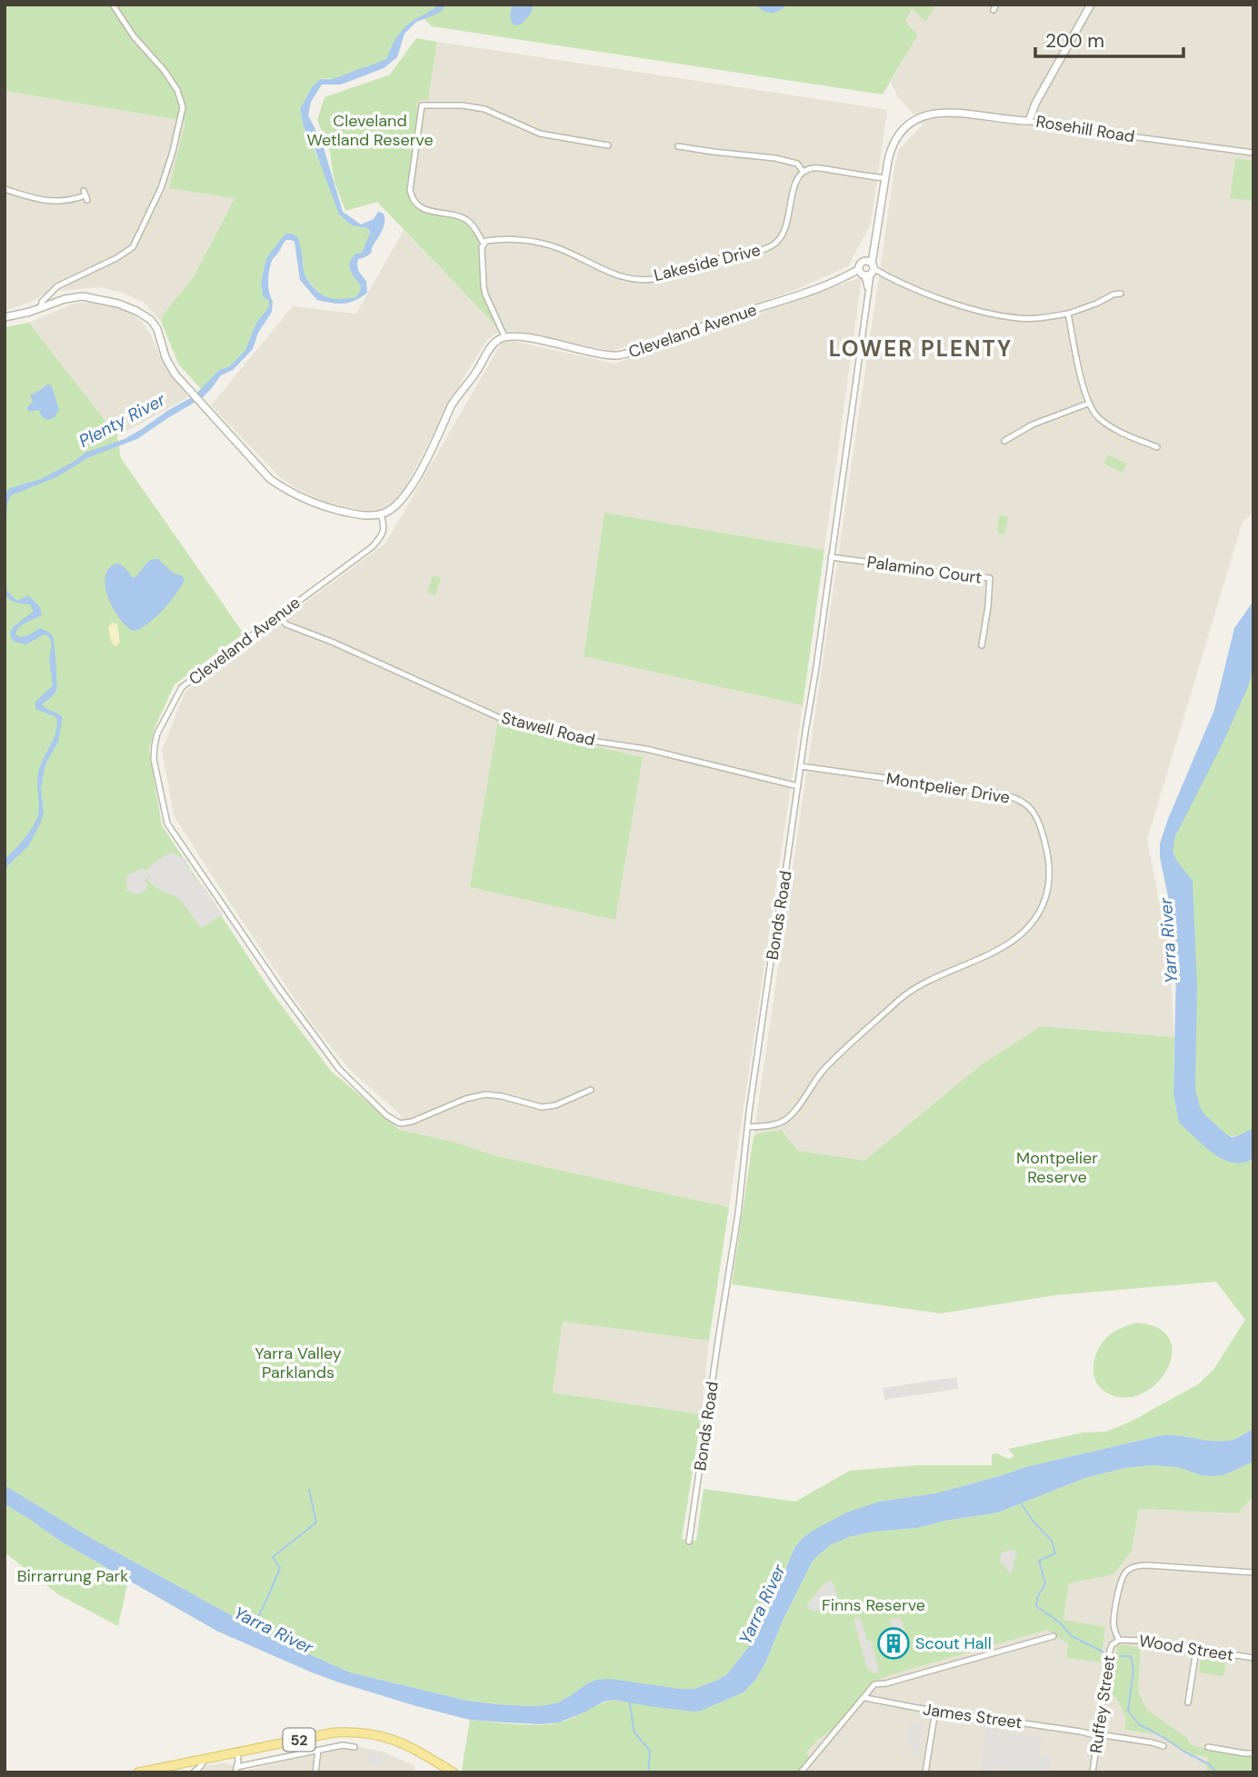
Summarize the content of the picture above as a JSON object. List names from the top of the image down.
{
  "streets": {
    "main road": ["52"],
    "street": [
      "Rosehill Road",
      "Lakeside Drive",
      "Cleveland Avenue",
      "Palamino Court",
      "Stawell Road",
      "Montpelier Drive",
      "Bonds Road",
      "Wood Street",
      "Ruffey Street",
      "James Street"
    ]
  },
  "crossings": [
    ["Rosehill Road", "Bonds Road"],
    ["Cleveland Avenue", "Stawell Road"],
    ["Cleveland Avenue", "Bonds Road"],
    ["Palamino Court", "Bonds Road"],
    ["Stawell Road", "Bonds Road"],
    ["Montpelier Drive", "Bonds Road"],
    ["Wood Street", "Ruffey Street"],
    ["Ruffey Street", "James Street"]
  ],
  "districts": ["LOWER PLENTY"],
  "water": ["Plenty River", "Yarra River"],
  "parks": [
    "Cleveland Wetland Reserve",
    "Montpelier Reserve",
    "Yarra Valley Parklands",
    "Birrarrung Park",
    "Finns Reserve"
  ],
  "places": {
    "building": ["Scout Hall"]
  },
  "scale_bar": "200 m"
}
